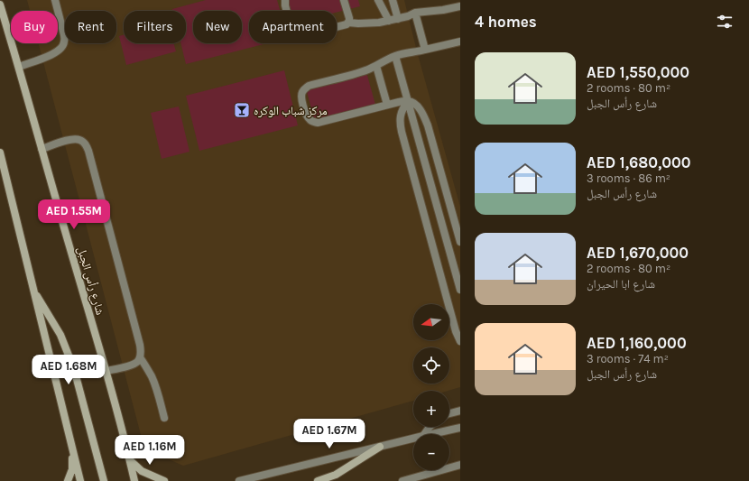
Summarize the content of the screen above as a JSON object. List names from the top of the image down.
{
  "streets": {
    "main road": ["شارع رأس الجبل"]
  },
  "places": {
    "bar": ["مركز شباب الوكره"]
  },
  "north": "left",
  "page": {
    "heading": "4 homes",
    "chip": [
      "Buy",
      "Rent",
      "Filters",
      "New",
      "Apartment"
    ],
    "list": [
      {
        "name": "AED 1,550,000",
        "note": "2 rooms · 80 m² · شارع رأس الجبل"
      },
      {
        "name": "AED 1,680,000",
        "note": "3 rooms · 86 m² · شارع رأس الجبل"
      },
      {
        "name": "AED 1,670,000",
        "note": "2 rooms · 80 m² · شارع ابا الحيران"
      },
      {
        "name": "AED 1,160,000",
        "note": "3 rooms · 74 m² · شارع رأس الجبل"
      }
    ],
    "price": [
      "AED 1.55M",
      "AED 1.68M",
      "AED 1.67M",
      "AED 1.16M"
    ],
    "map_buttons": ["+", "−"]
  }
}
